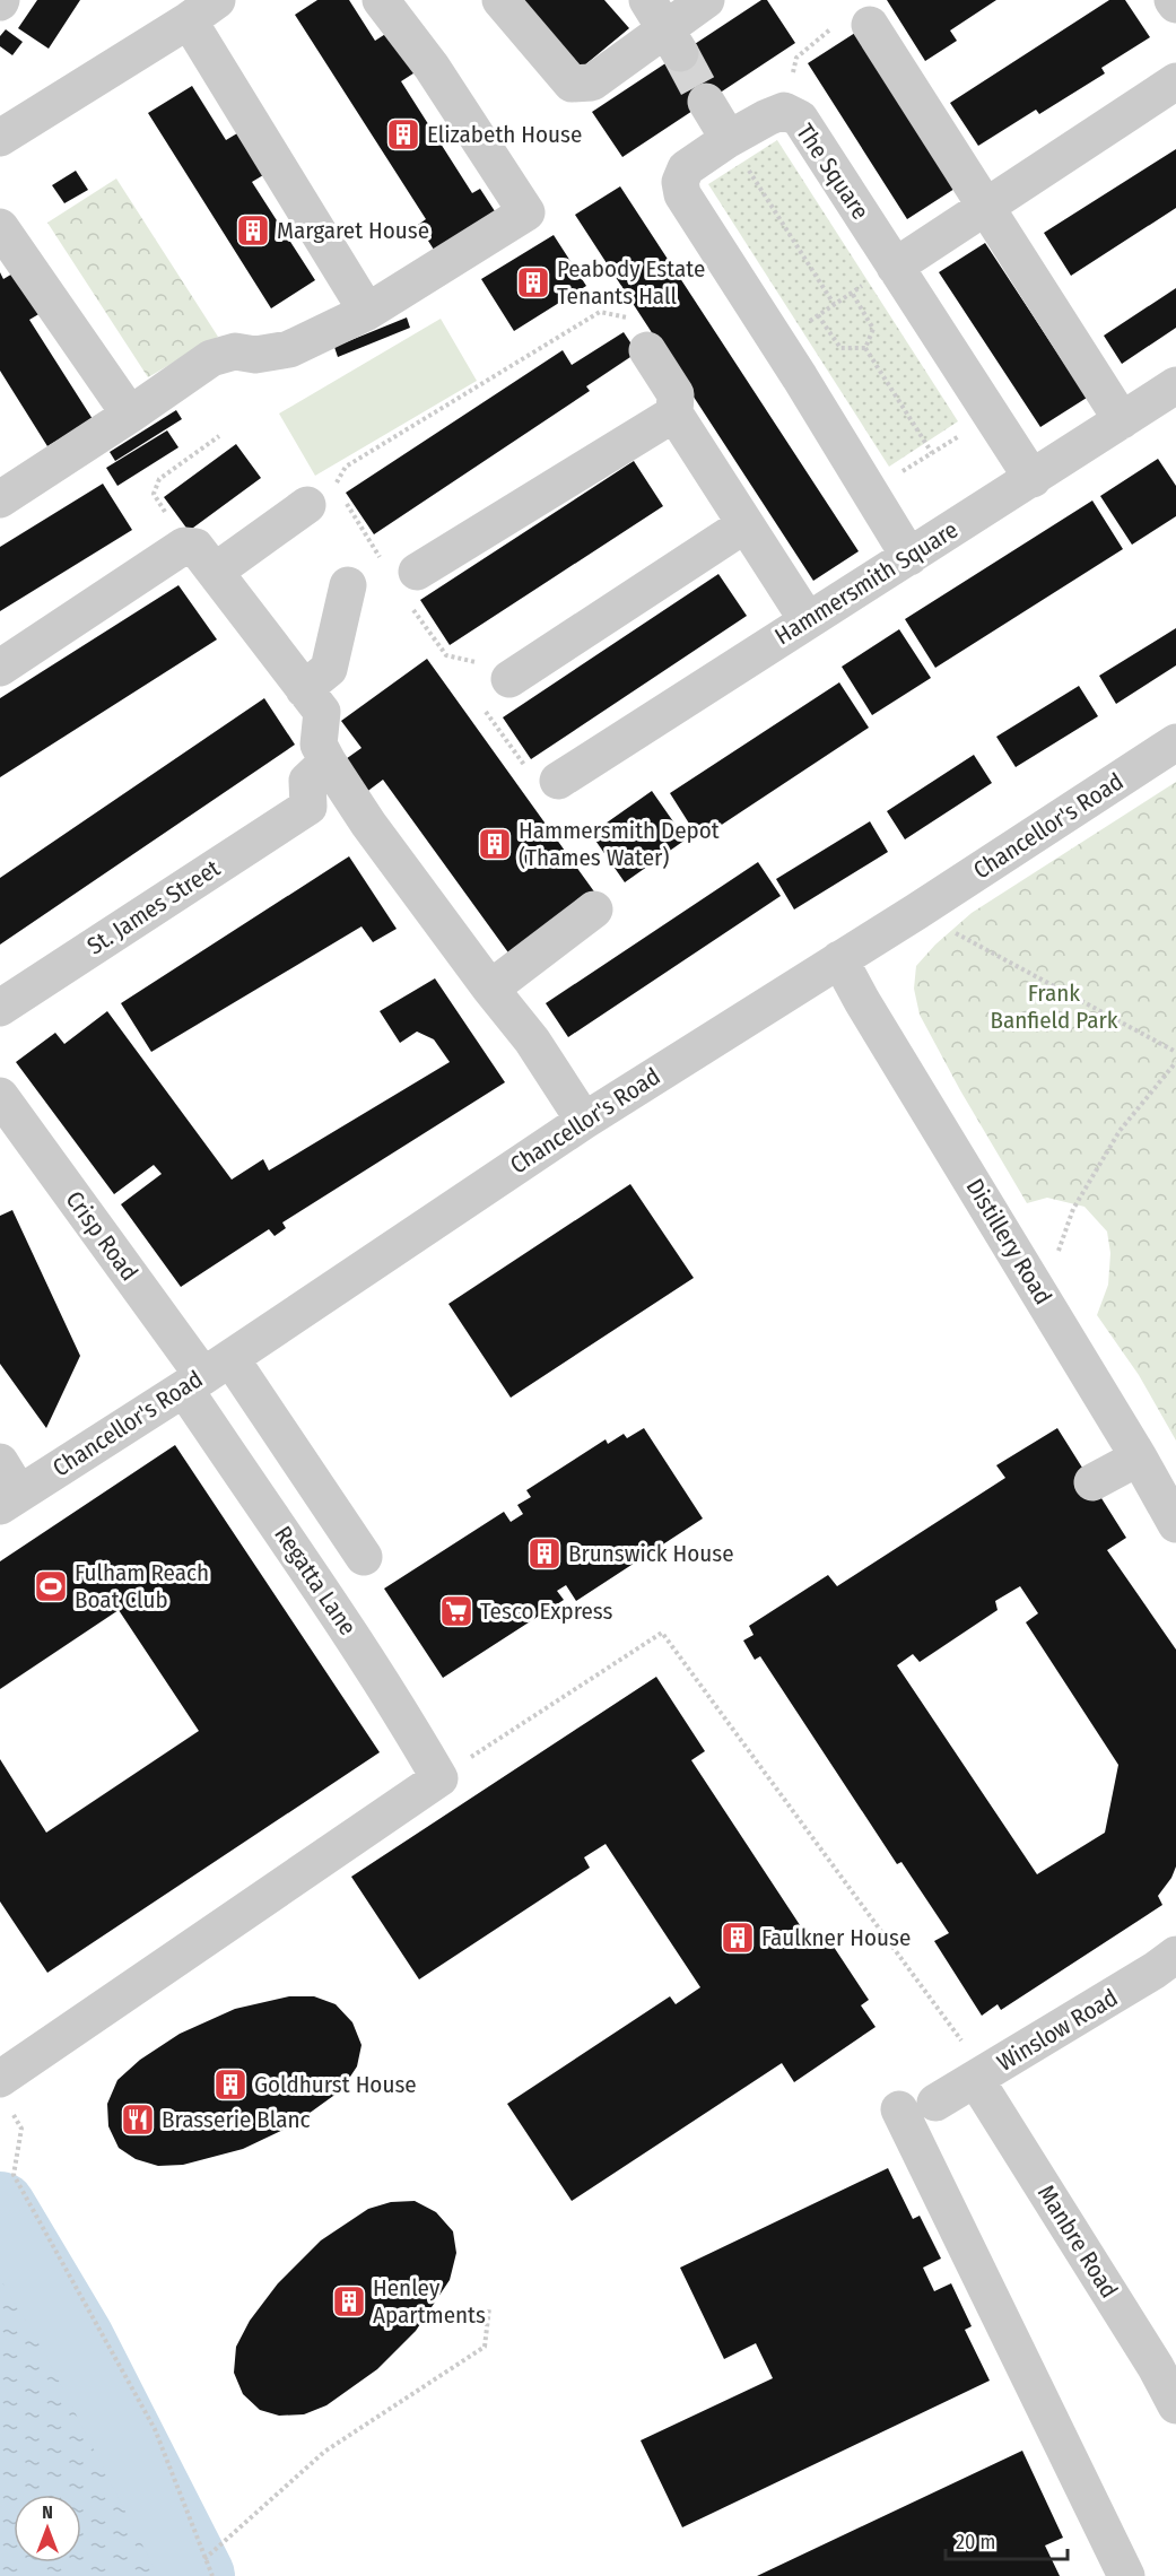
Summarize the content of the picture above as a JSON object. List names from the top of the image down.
{
  "streets": {
    "street": [
      "The Square",
      "Hammersmith Square",
      "Chancellor's Road",
      "St. James Street",
      "Crisp Road",
      "Distillery Road",
      "Regatta Lane",
      "Winslow Road",
      "Manbre Road"
    ]
  },
  "crossings": [
    ["The Square", "Hammersmith Square"],
    ["Chancellor's Road", "Crisp Road"],
    ["Chancellor's Road", "Distillery Road"],
    ["Chancellor's Road", "Regatta Lane"],
    ["Crisp Road", "Regatta Lane"],
    ["Winslow Road", "Manbre Road"]
  ],
  "parks": ["Frank Banfield Park"],
  "places": {
    "building": [
      "Elizabeth House",
      "Margaret House",
      "Peabody Estate Tenants Hall",
      "Hammersmith Depot (Thames Water)",
      "Brunswick House",
      "Faulkner House",
      "Goldhurst House",
      "Henley Apartments"
    ],
    "sports": ["Fulham Reach Boat Club"],
    "supermarket": ["Tesco Express"],
    "restaurant": ["Brasserie Blanc"]
  },
  "scale_bar": "20 m",
  "north": "top"
}
